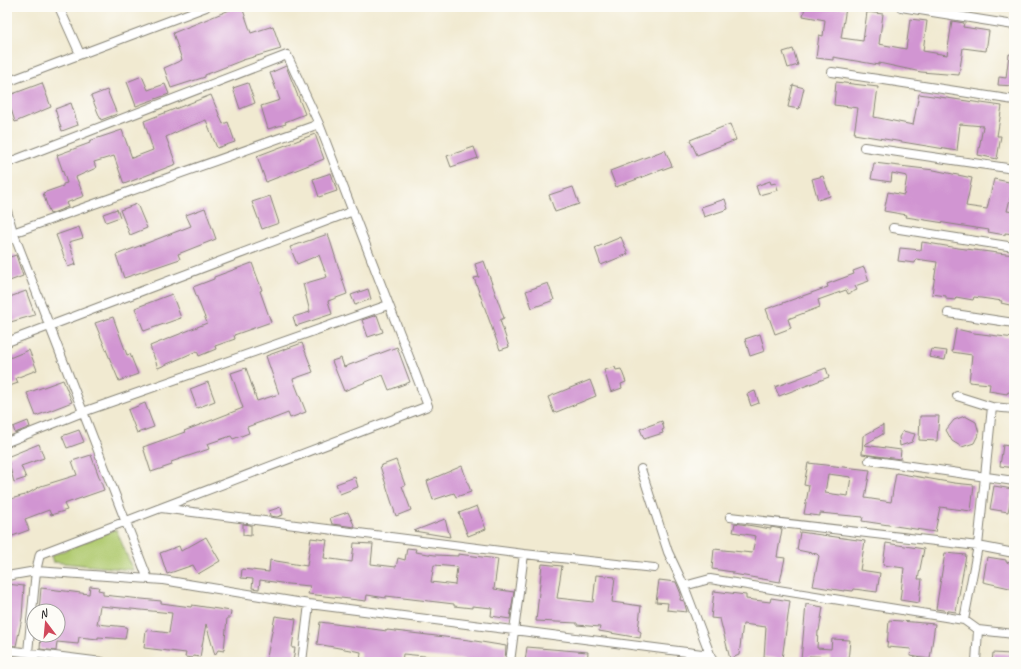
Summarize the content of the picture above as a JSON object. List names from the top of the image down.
{
  "north": "top"
}
